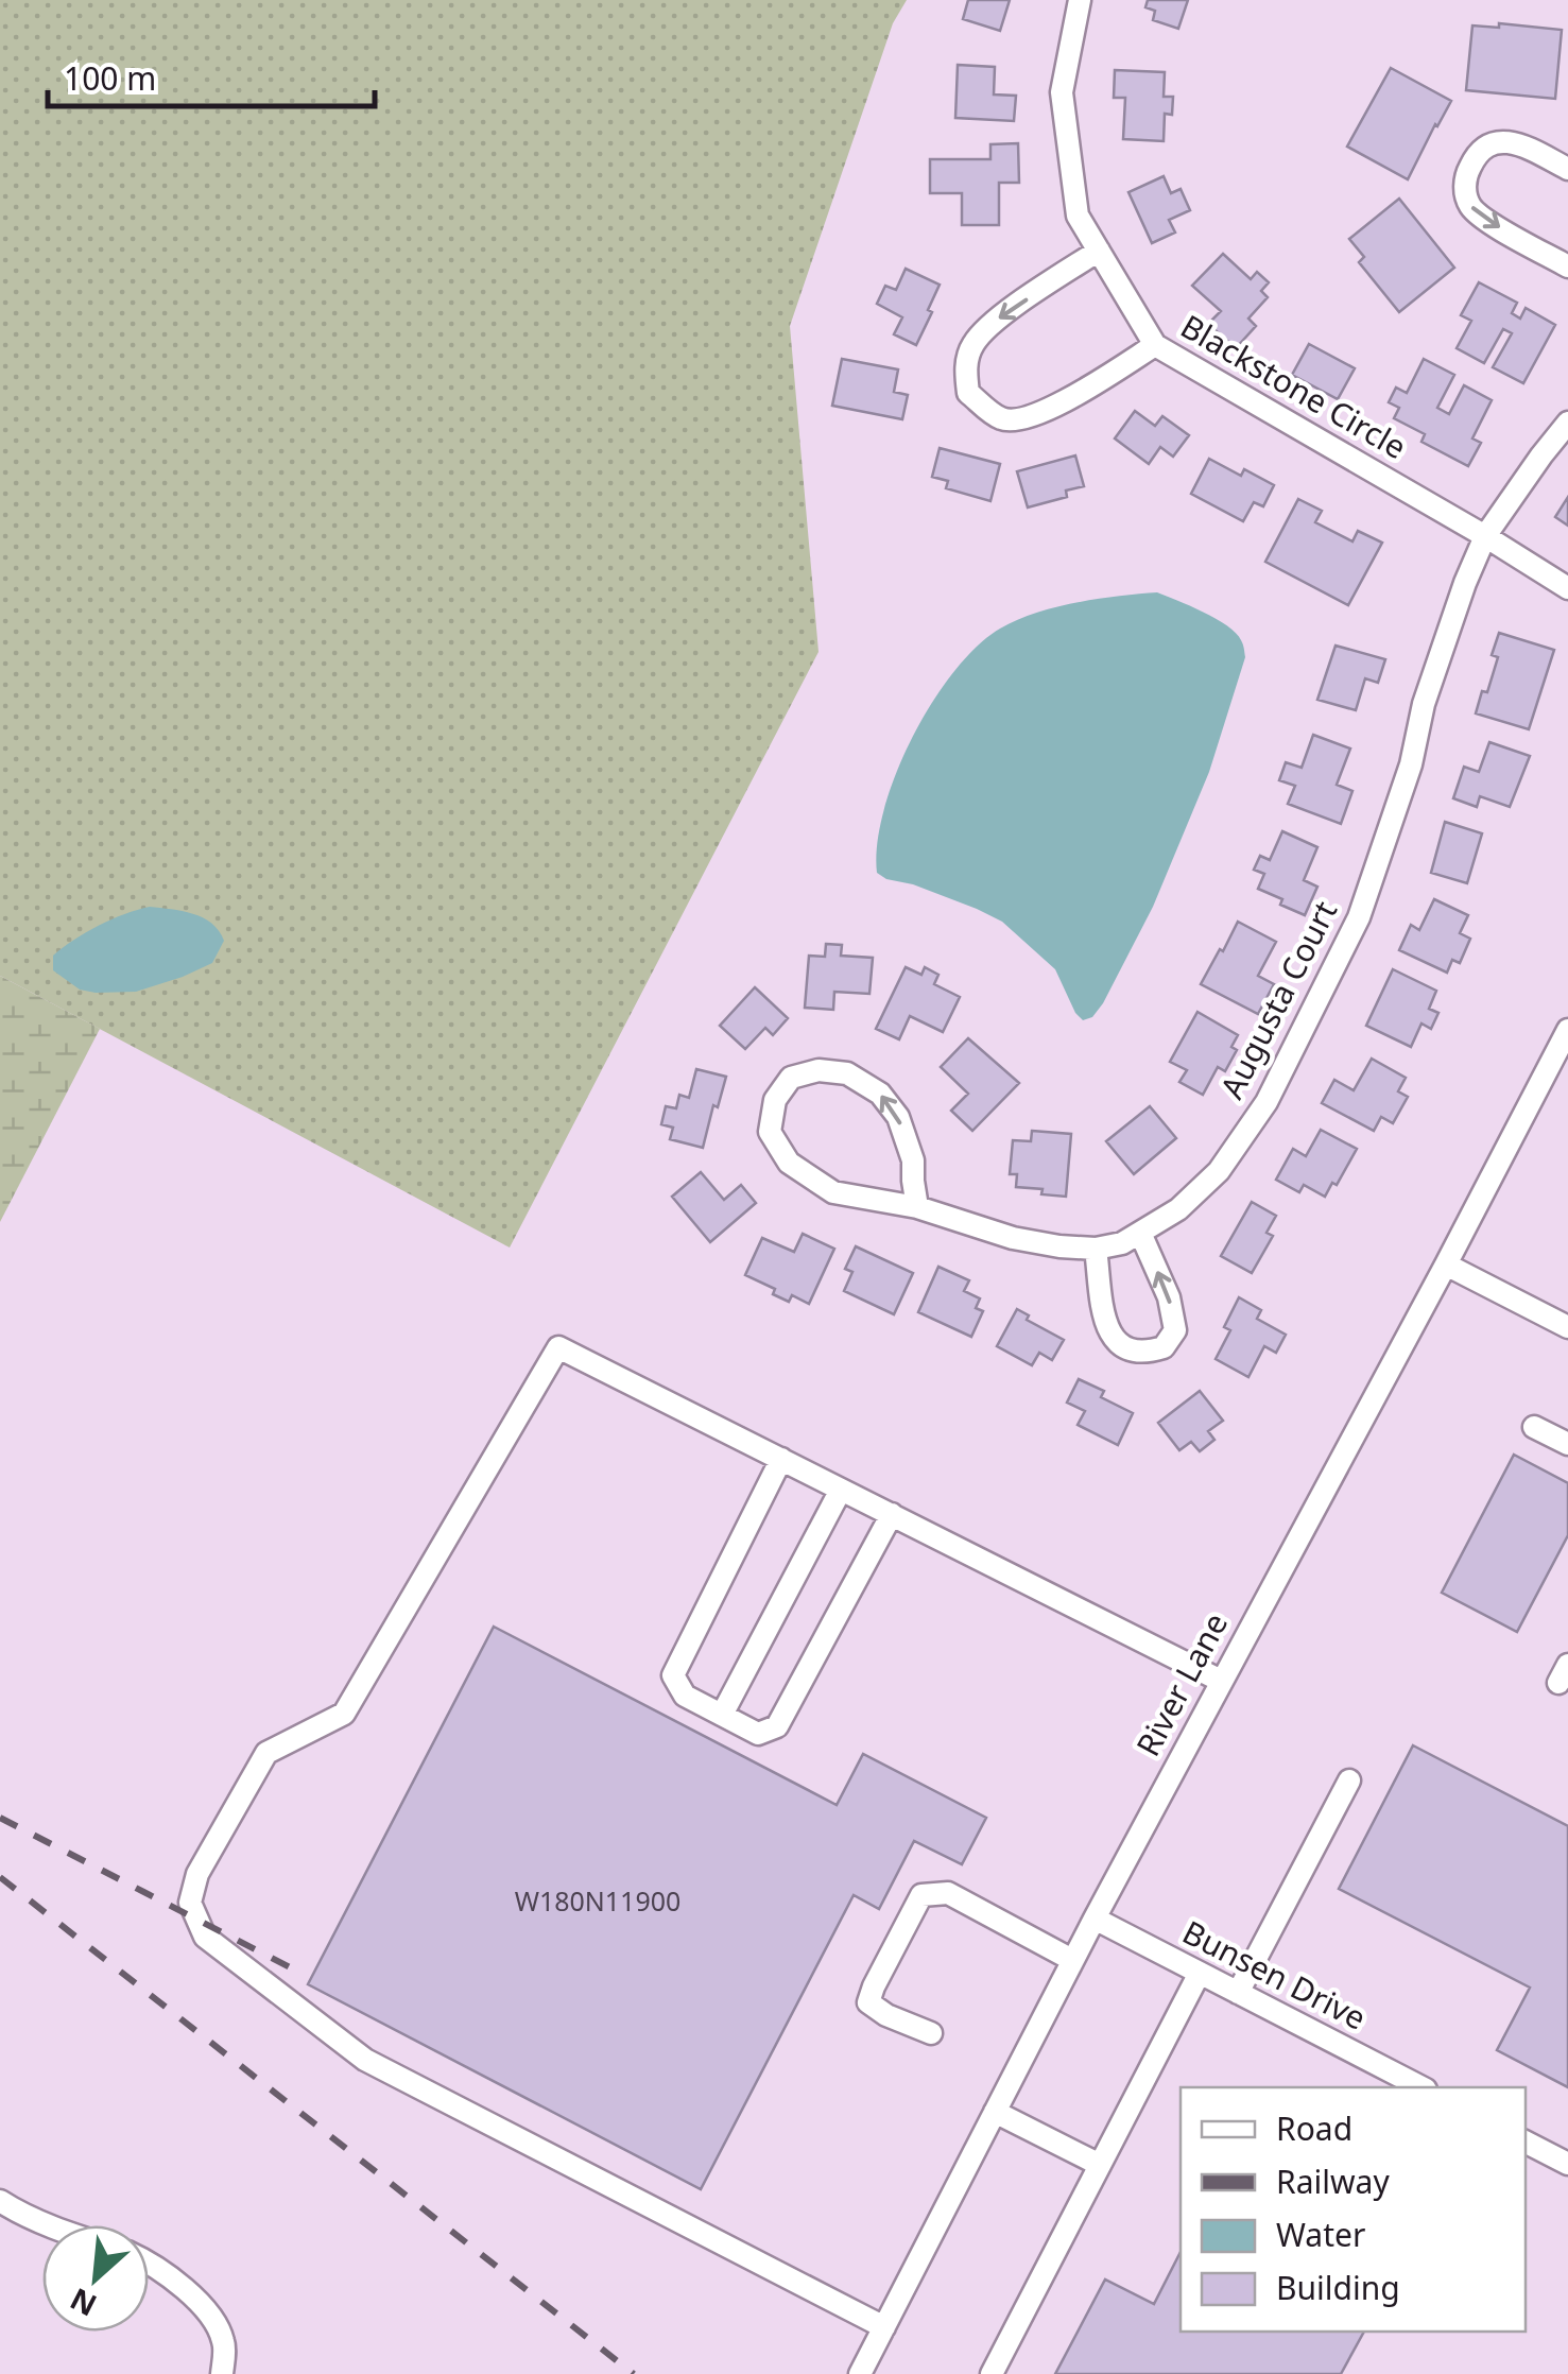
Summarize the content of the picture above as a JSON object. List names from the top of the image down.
{
  "streets": {
    "street": [
      "Blackstone Circle",
      "Augusta Court",
      "River Lane",
      "Bunsen Drive"
    ]
  },
  "crossings": [
    ["Blackstone Circle", "Augusta Court"],
    ["River Lane", "Bunsen Drive"]
  ],
  "house_numbers": ["W180N11900"],
  "legend": [
    "Road",
    "Railway",
    "Water",
    "Building"
  ],
  "scale_bar": "100 m",
  "north": "bottom left"
}
